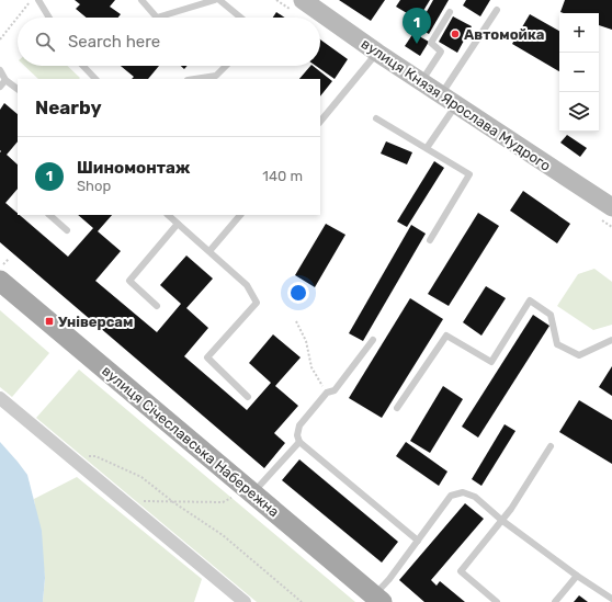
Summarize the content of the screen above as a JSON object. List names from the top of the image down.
{
  "streets": {
    "main road": ["вулиця Князя Ярослава Мудрого", "вулиця Січеславська Набережна"]
  },
  "places": {
    "other": ["Автомойка"],
    "transit": ["Універсам"]
  },
  "page": {
    "pins": "1",
    "map_buttons": ["+", "−"],
    "search": "Search here",
    "heading": "Nearby",
    "list": [
      {
        "mark": "1",
        "name": "Шиномонтаж",
        "note": "Shop",
        "value": "140 m"
      }
    ]
  }
}
